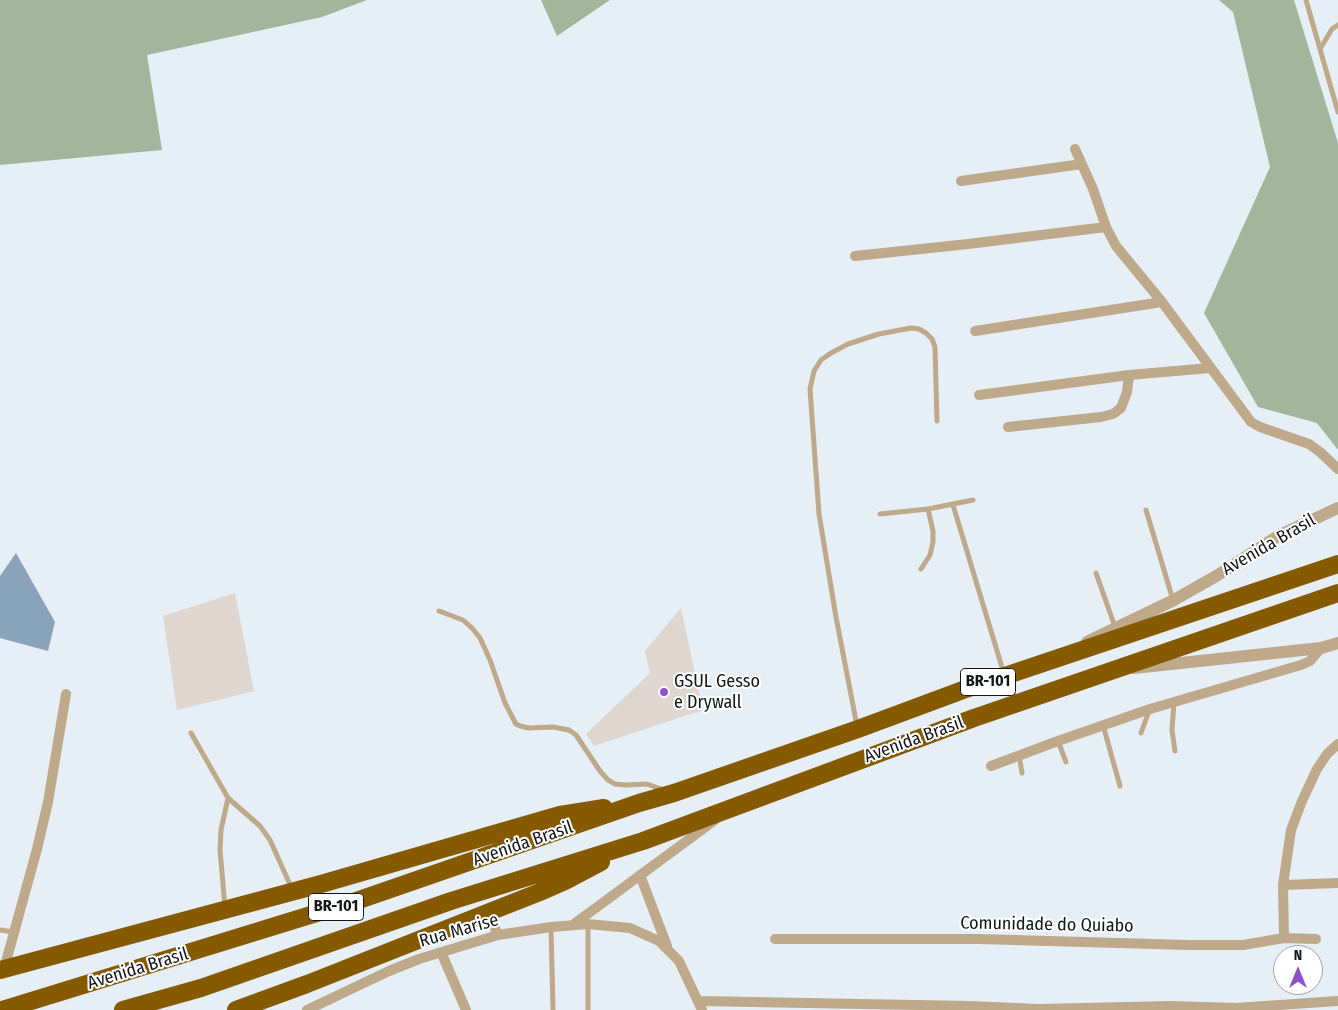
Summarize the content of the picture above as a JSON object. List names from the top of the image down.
{
  "streets": {
    "highway": ["Avenida Brasil", "BR-101"],
    "street": ["Comunidade do Quiabo", "Rua Marise"]
  },
  "places": ["GSUL Gesso e Drywall"],
  "north": "top"
}
